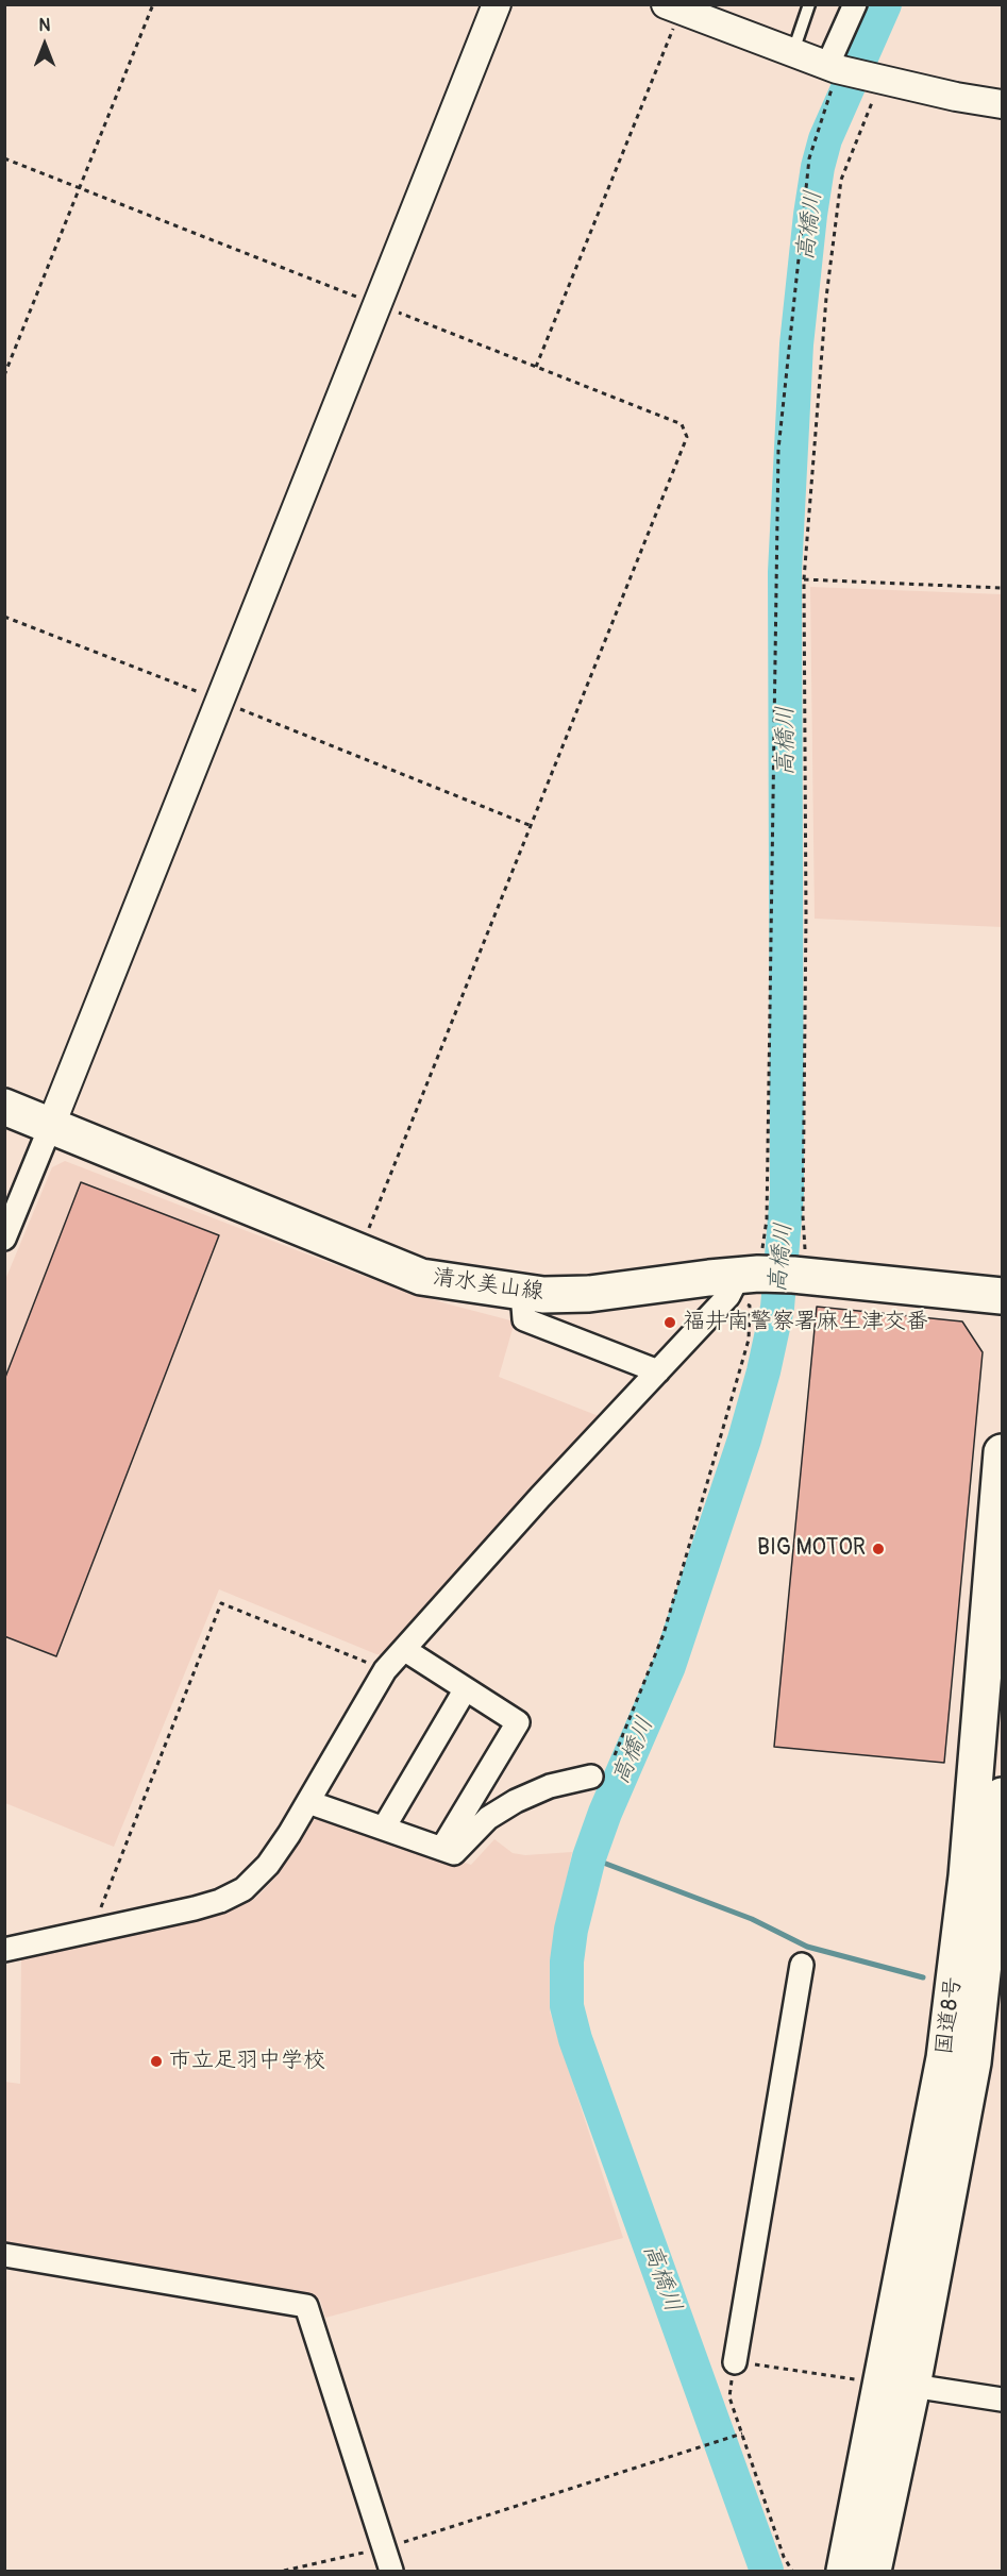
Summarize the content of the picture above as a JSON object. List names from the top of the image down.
{
  "streets": {
    "main road": ["清水美山線", "国道8号"]
  },
  "water": ["高橋川"],
  "places": ["福井南警察署麻生津交番", "BIG MOTOR", "市立足羽中学校"],
  "north": "top"
}
